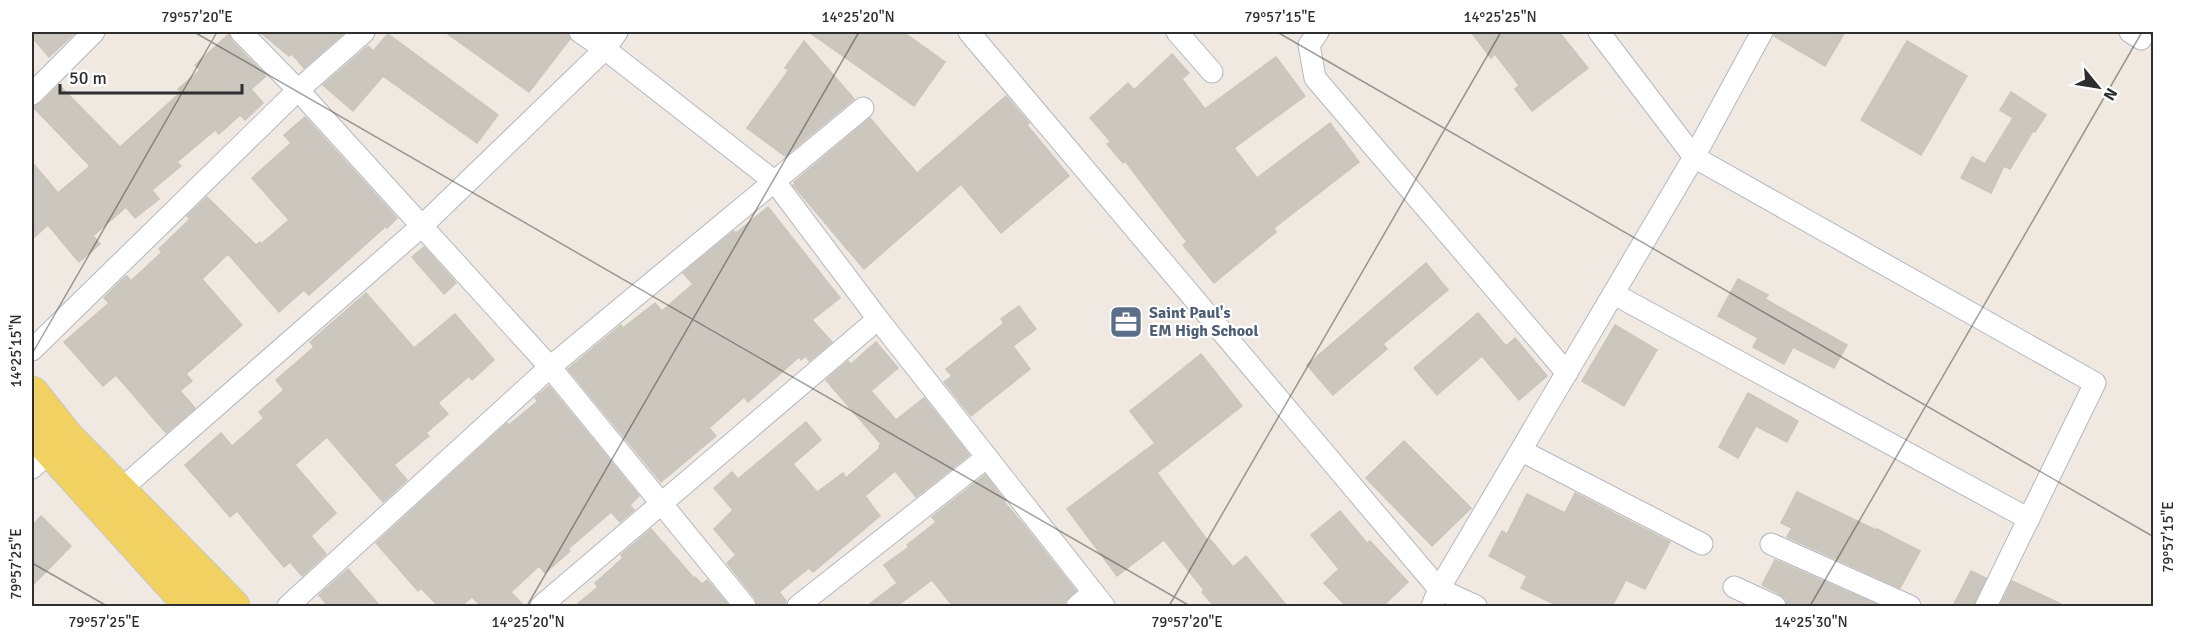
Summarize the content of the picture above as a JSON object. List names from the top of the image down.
{
  "places": {
    "office": ["Saint Paul's EM High School"]
  },
  "scale_bar": "50 m",
  "north": "bottom right",
  "coordinates": [
    "79°57'20\"E",
    "14°25'20\"N",
    "79°57'15\"E",
    "14°25'25\"N",
    "14°25'15\"N",
    "79°57'25\"E",
    "14°25'30\"N"
  ]
}
